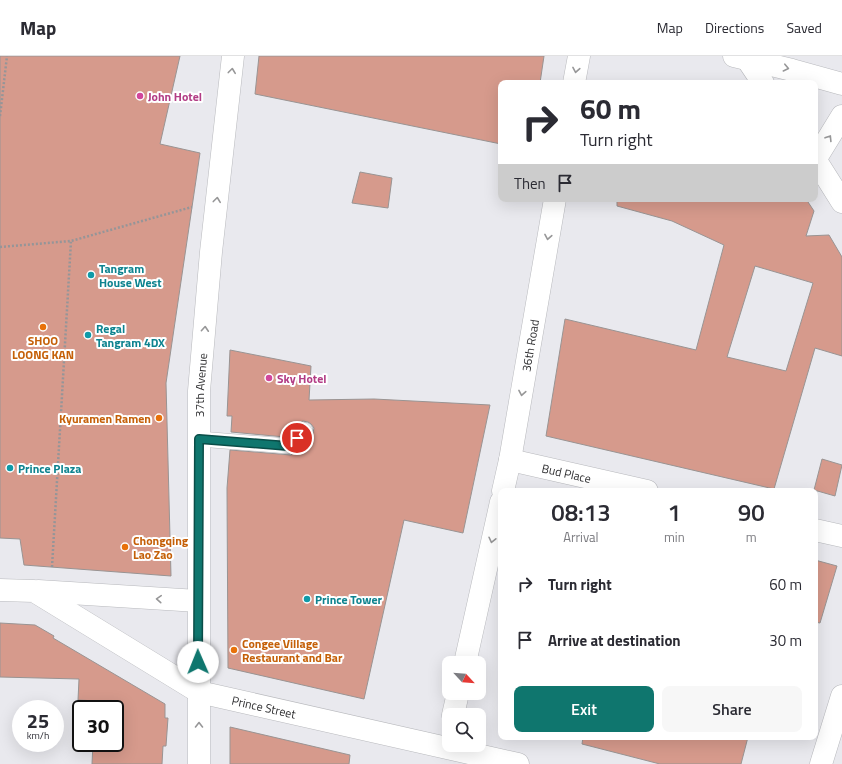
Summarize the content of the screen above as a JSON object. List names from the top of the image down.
{
  "streets": {
    "street": [
      "36th Road",
      "37th Avenue",
      "Bud Place",
      "Prince Street"
    ]
  },
  "crossings": [
    ["36th Road", "Bud Place"],
    ["37th Avenue", "Prince Street"]
  ],
  "one_way": ["36th Road", "37th Avenue"],
  "places": [
    "John Hotel",
    "Tangram House West",
    "SHOO LOONG KAN",
    "Regal Tangram 4DX",
    "Sky Hotel",
    "Kyuramen Ramen",
    "Prince Plaza",
    "Chongqing Lao Zao",
    "Prince Tower",
    "Congee Village Restaurant and Bar"
  ],
  "north": "bottom right",
  "page": {
    "header": "Map",
    "nav": ["Map", "Directions", "Saved"],
    "turn": ["60 m", "Turn right"],
    "then": "Then",
    "eta": [
      "08:13",
      "Arrival",
      "1",
      "min",
      "90",
      "m"
    ],
    "list": [
      {
        "name": "Turn right",
        "value": "60 m"
      },
      {
        "name": "Arrive at destination",
        "value": "30 m"
      }
    ],
    "buttons": ["Exit", "Share"],
    "speed": "25 km/h",
    "limit": "30"
  }
}
